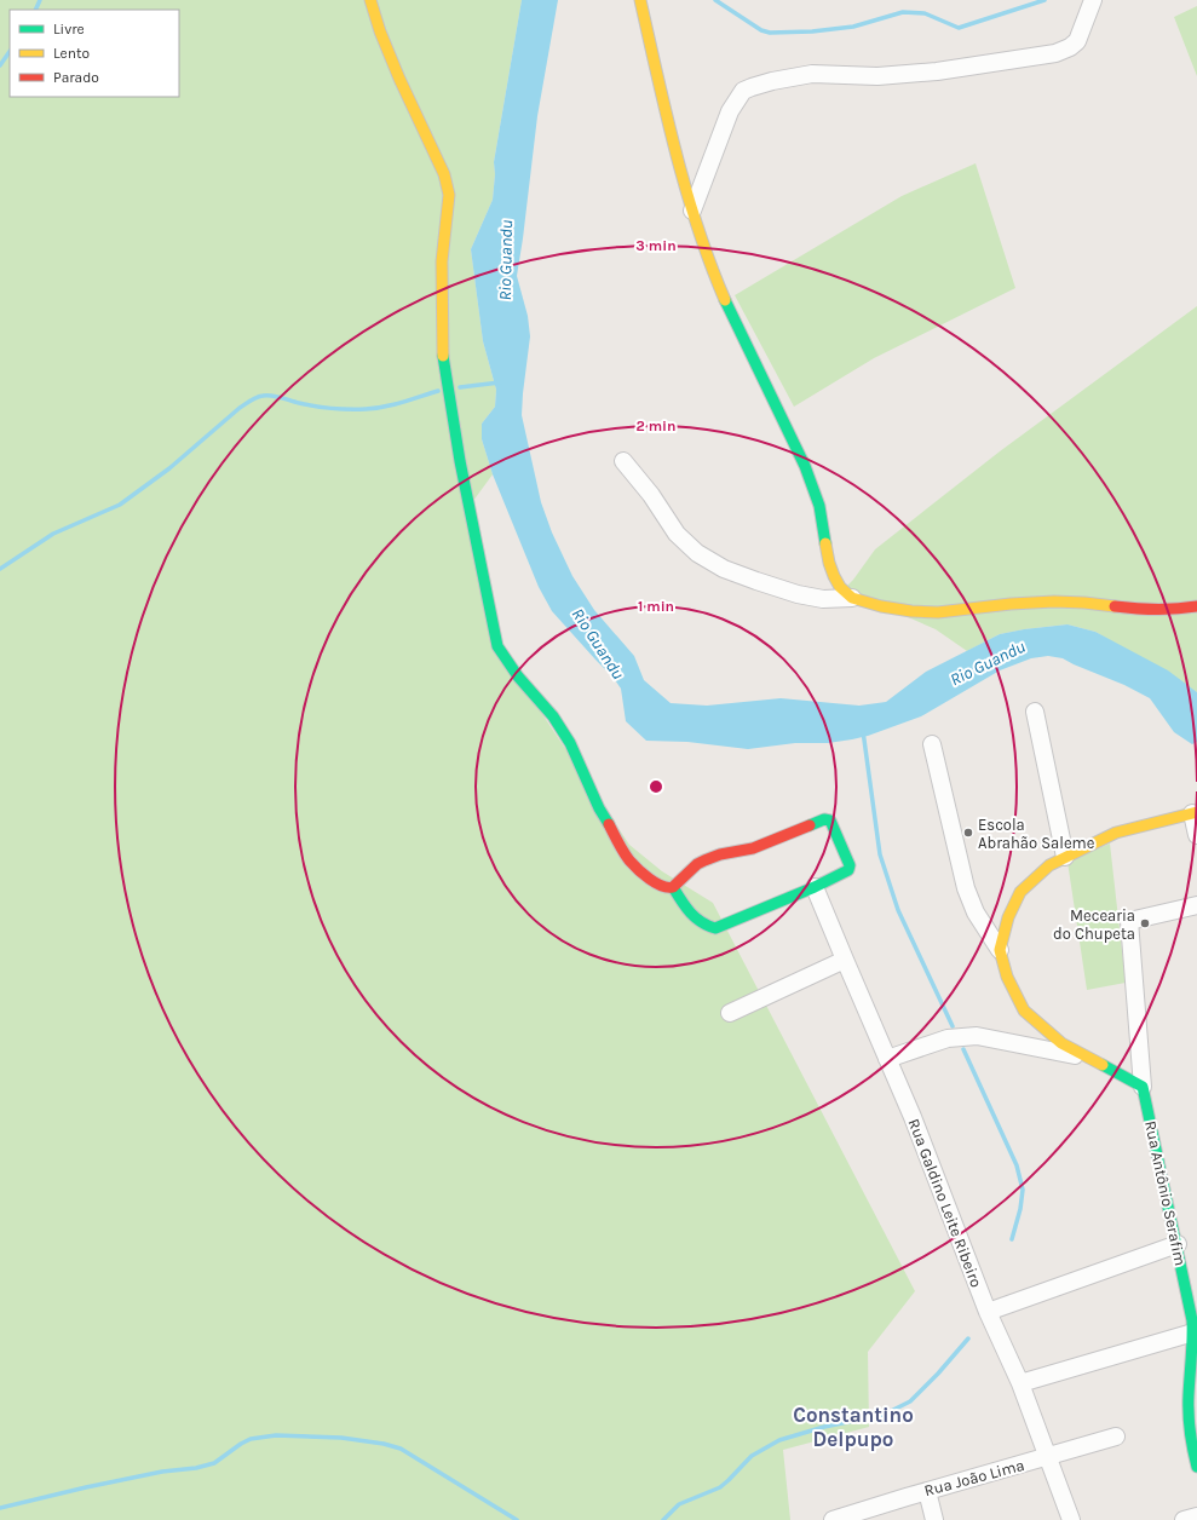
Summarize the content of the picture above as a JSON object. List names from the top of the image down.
{
  "streets": {
    "street": ["Rua Antônio Serafim", "Rua Galdino Leite Ribeiro", "Rua João Lima"]
  },
  "crossings": [
    ["Rua Galdino Leite Ribeiro", "Rua João Lima"]
  ],
  "districts": ["Constantino Delpupo"],
  "water": ["Rio Guandu"],
  "places": ["Escola Abrahão Saleme", "Mecearia do Chupeta"],
  "legend": ["Livre", "Lento", "Parado"],
  "rings": ["3 min", "2 min", "1 min"]
}
